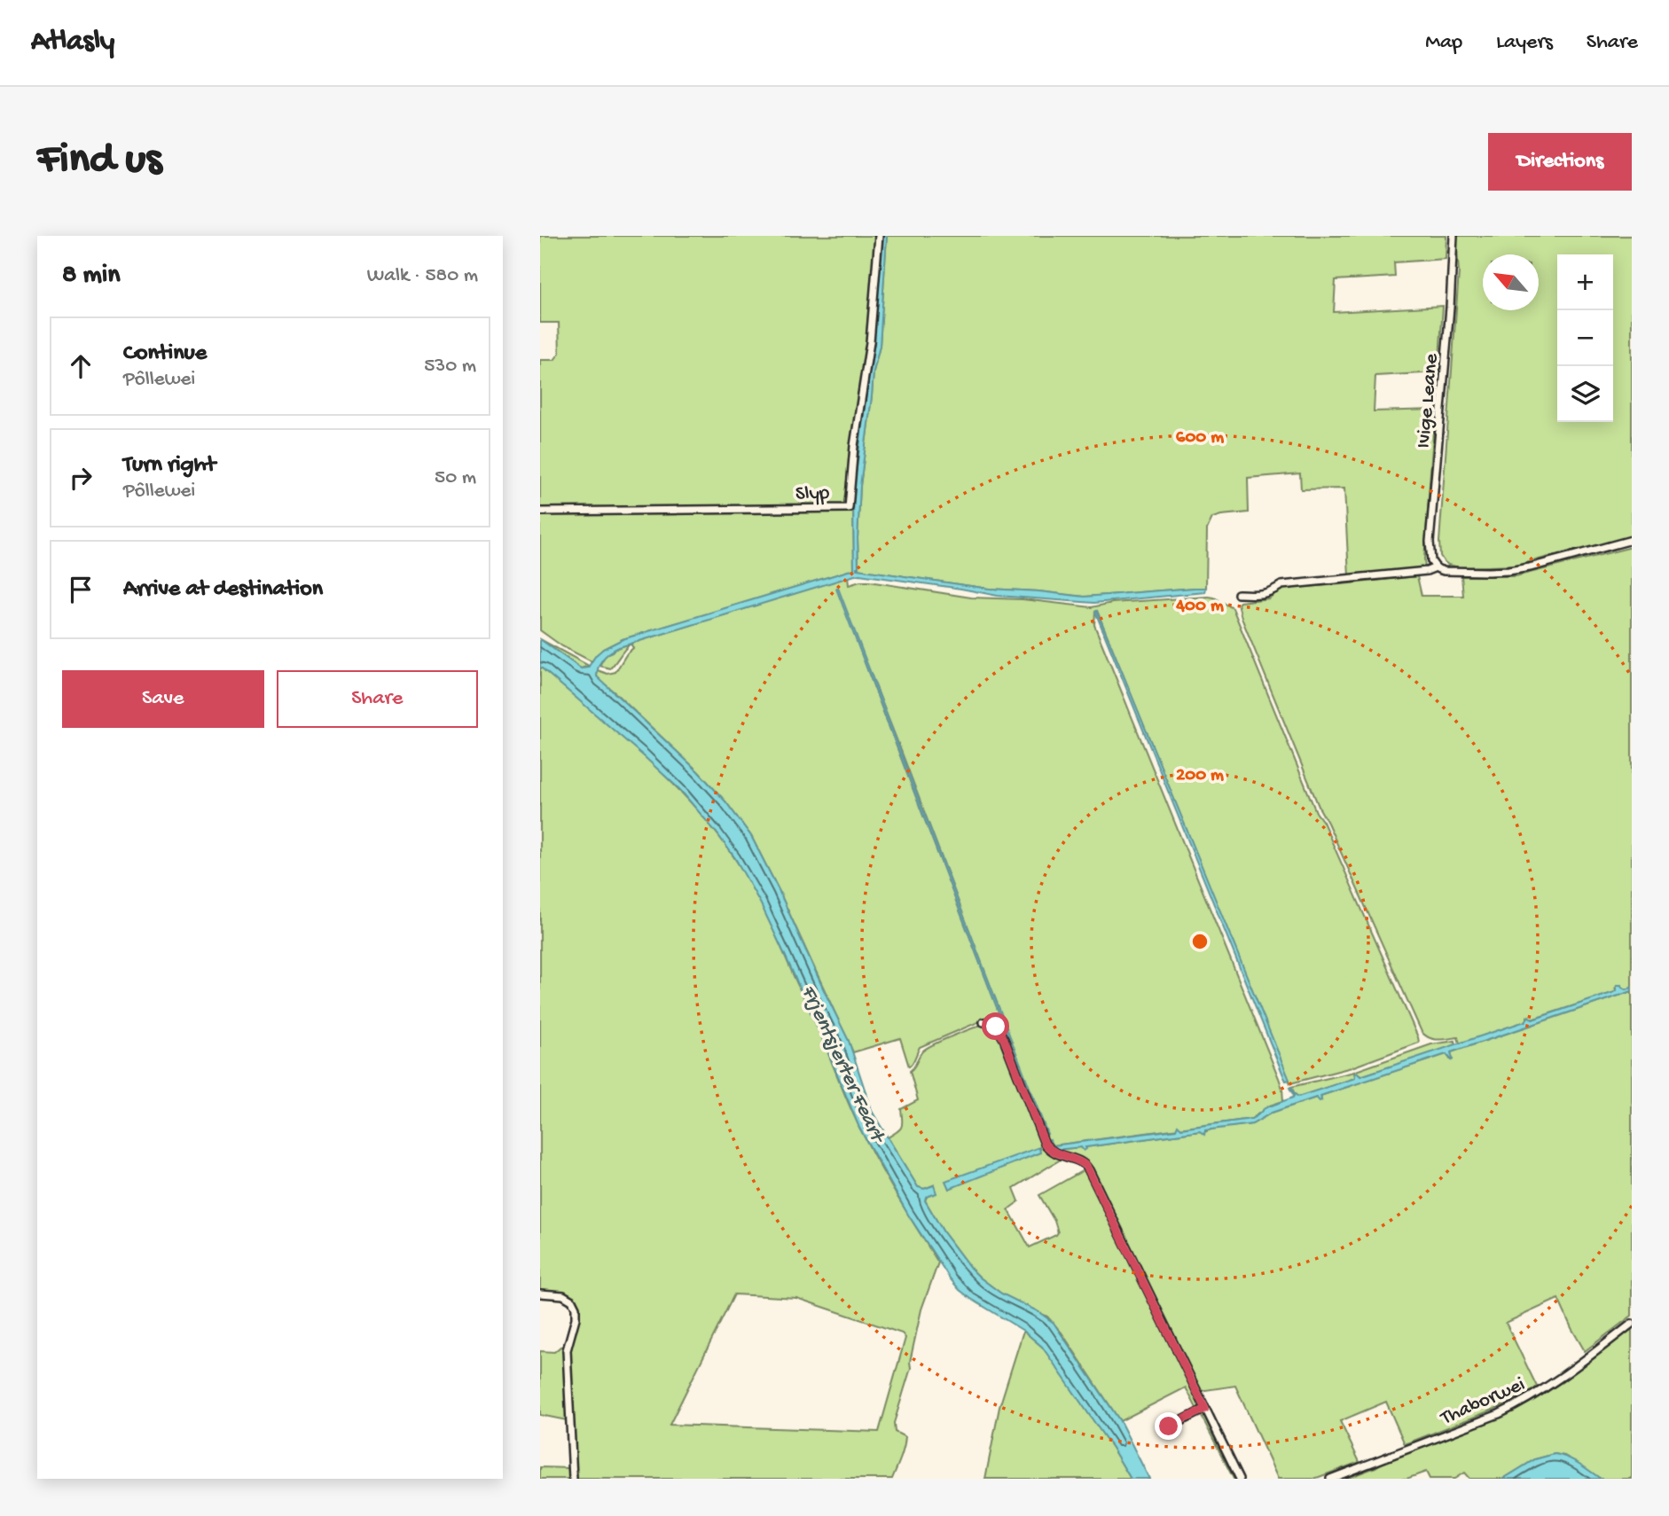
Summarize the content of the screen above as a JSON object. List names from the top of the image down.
{
  "streets": {
    "street": ["Ivige Leane", "Slyp", "Thaborwei"]
  },
  "water": ["Frjentsjerter Feart"],
  "north": "top left",
  "page": {
    "header": "Atlasly",
    "nav": ["Map", "Layers", "Share"],
    "buttons": [
      "Directions",
      ["Save", "Share"]
    ],
    "title": "Find us",
    "heading": ["8 min", "Walk · 580 m"],
    "map_buttons": ["+", "−"],
    "list": [
      ["Continue", "Pôllewei", "530 m"],
      ["Turn right", "Pôllewei", "50 m"],
      "Arrive at destination"
    ]
  },
  "rings": ["600 m", "400 m", "200 m"]
}
